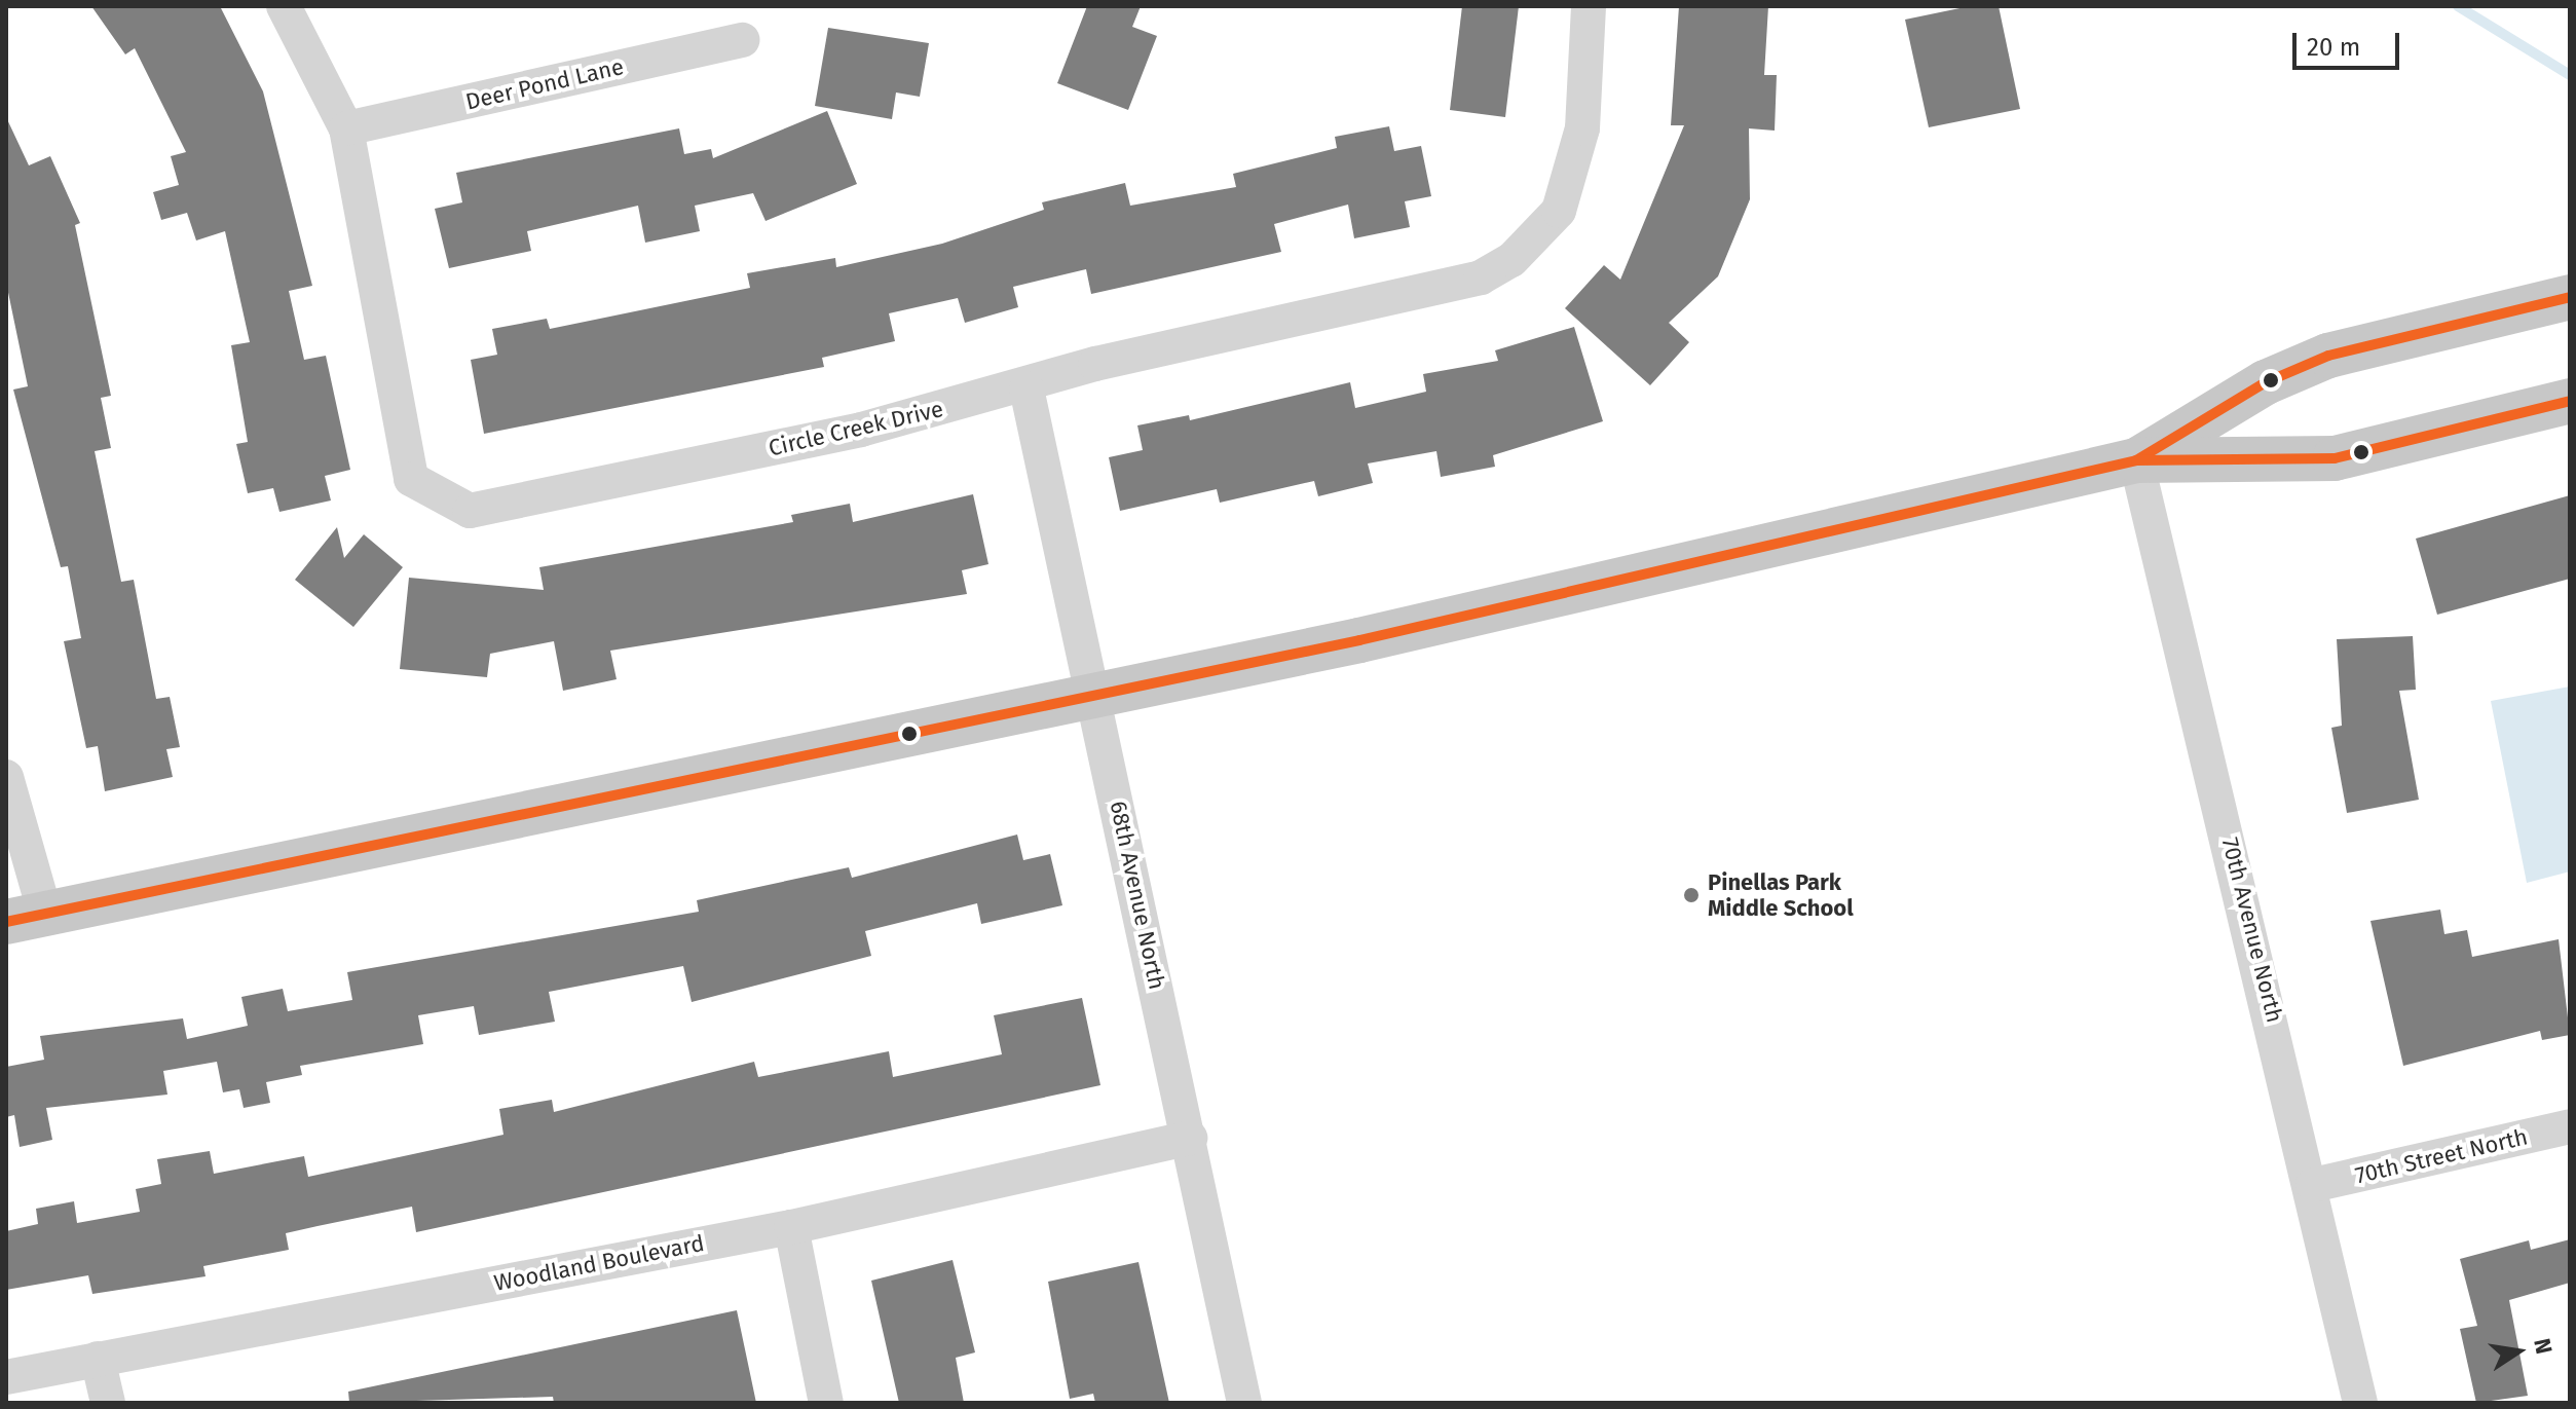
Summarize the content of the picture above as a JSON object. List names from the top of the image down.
{
  "streets": {
    "street": [
      "Deer Pond Lane",
      "Circle Creek Drive",
      "68th Avenue North",
      "70th Avenue North",
      "70th Street North",
      "Woodland Boulevard"
    ]
  },
  "crossings": [
    ["Deer Pond Lane", "Circle Creek Drive"],
    ["Circle Creek Drive", "68th Avenue North"],
    ["68th Avenue North", "Woodland Boulevard"],
    ["70th Avenue North", "70th Street North"]
  ],
  "places": ["Pinellas Park Middle School"],
  "scale_bar": "20 m",
  "north": "right"
}
